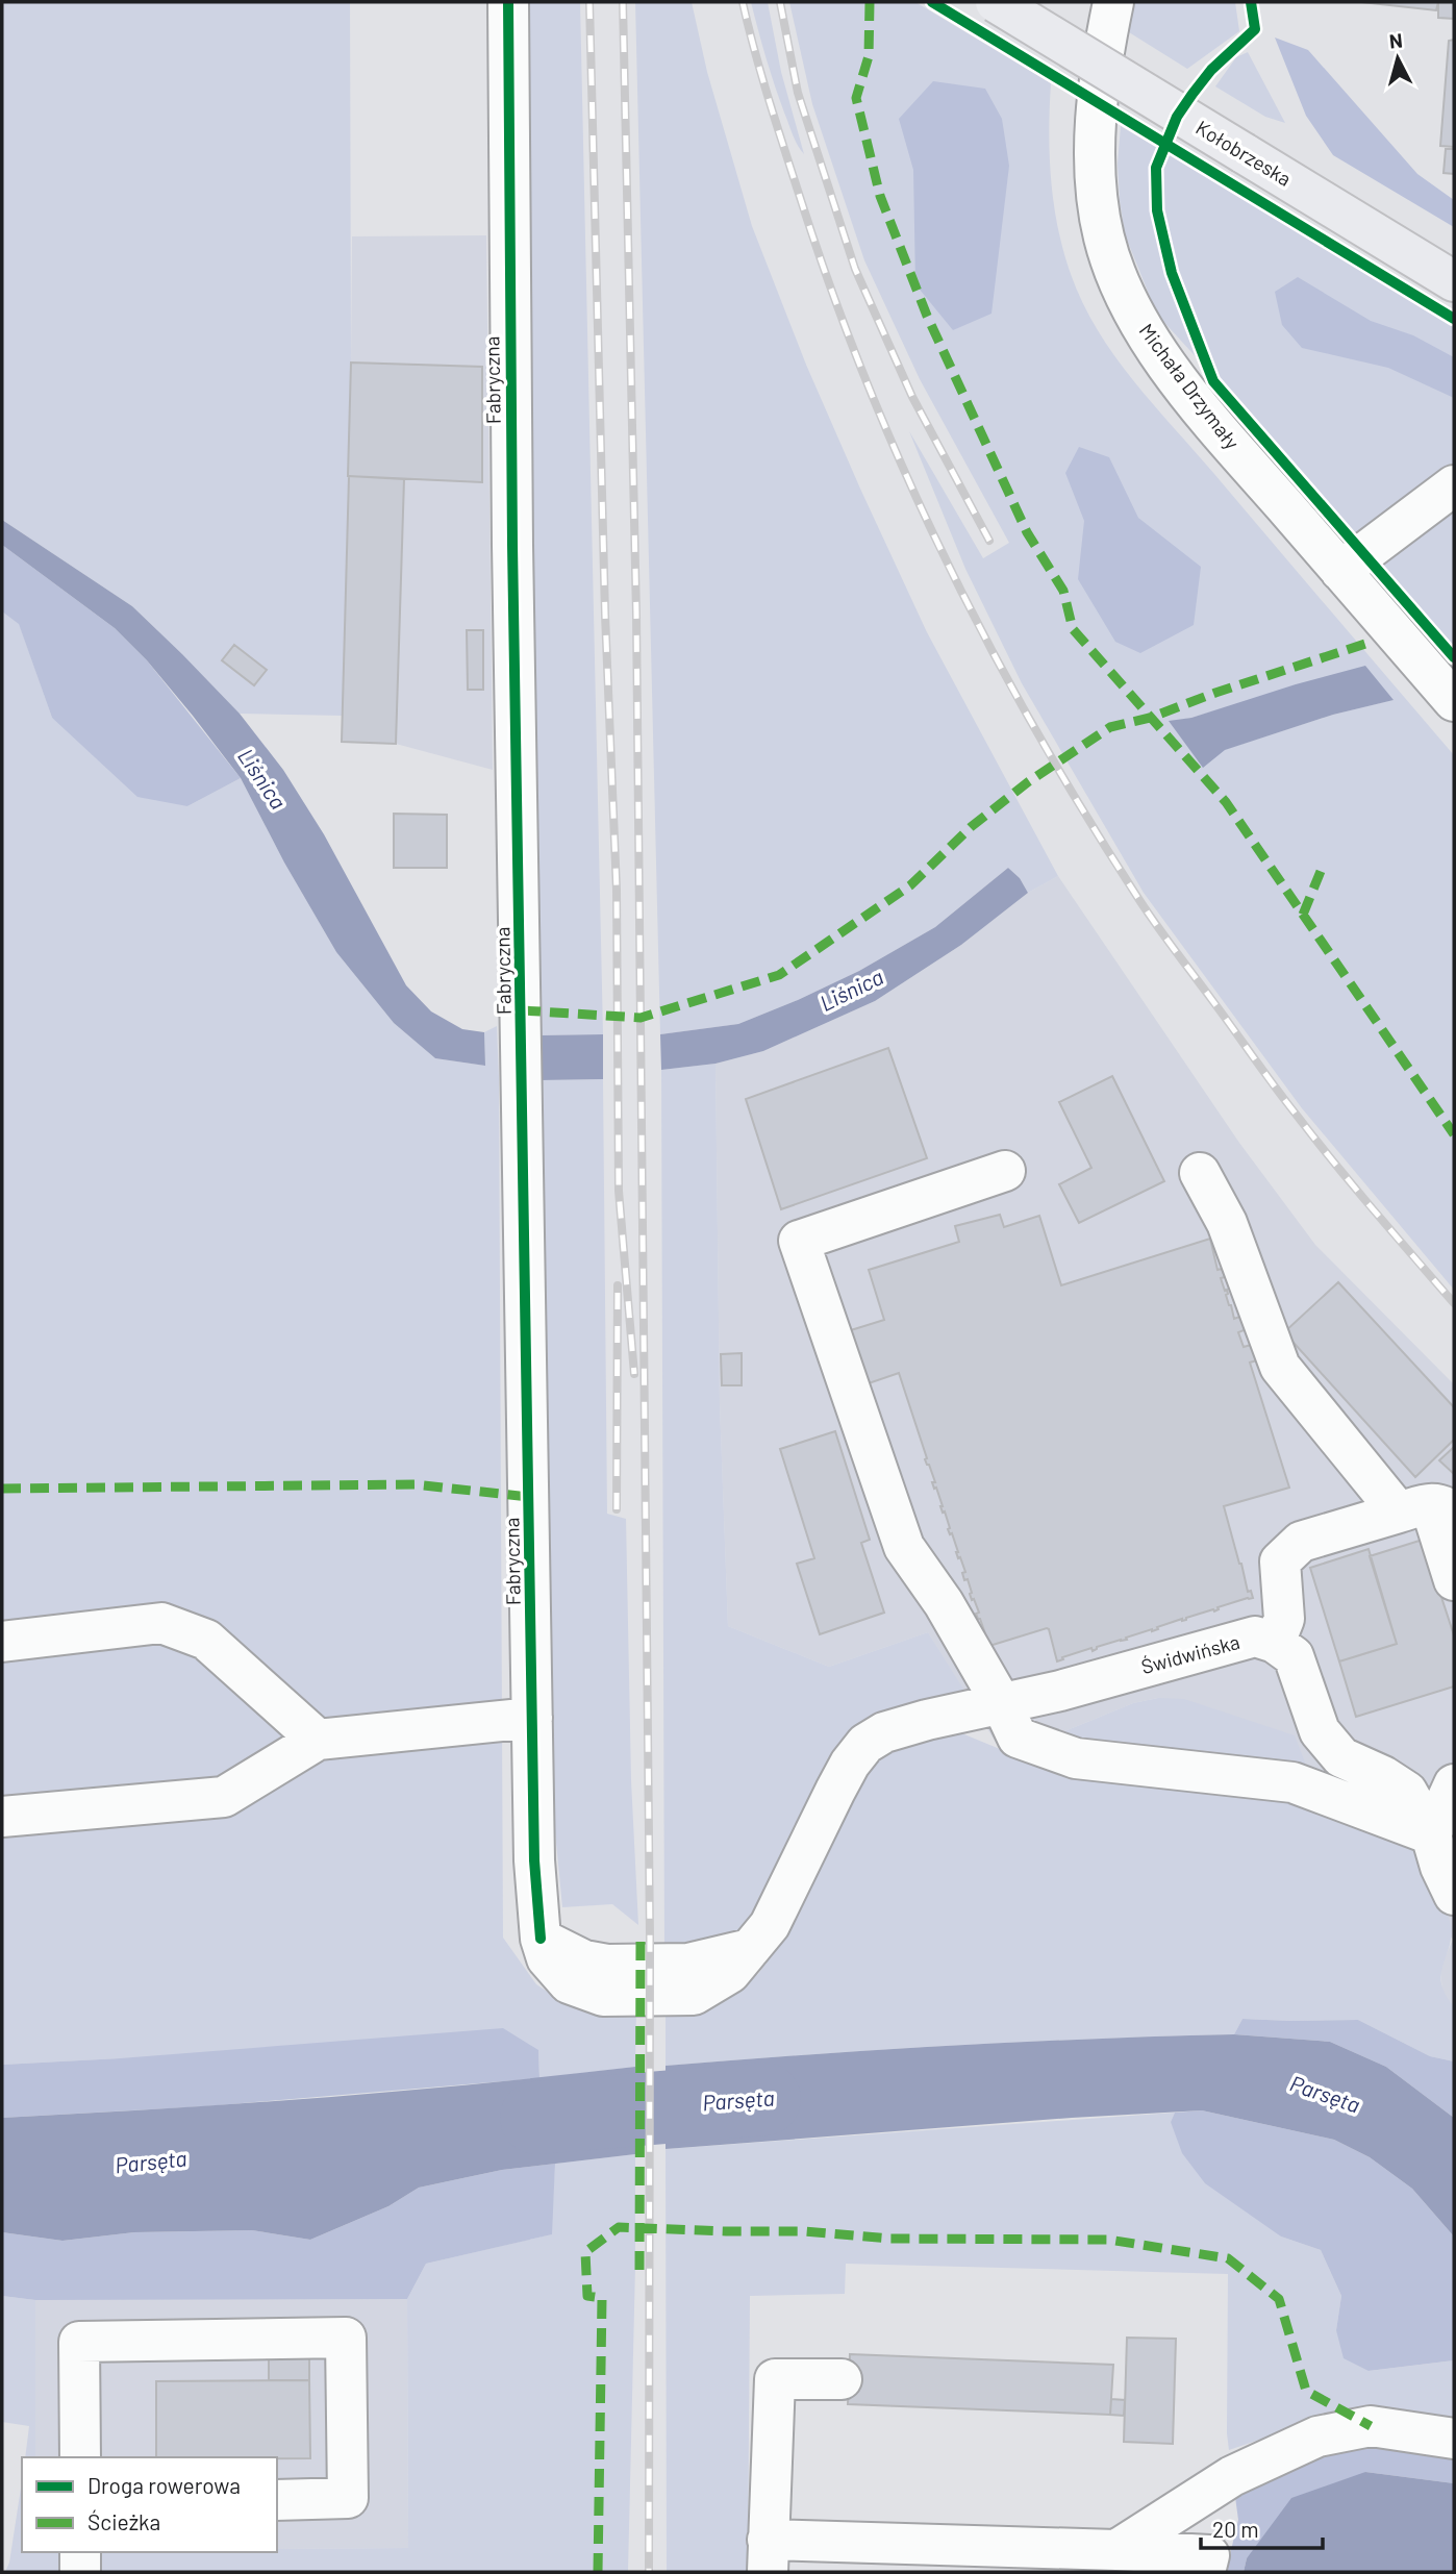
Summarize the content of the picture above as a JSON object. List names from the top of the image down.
{
  "streets": {
    "main road": ["Kołobrzeska"],
    "street": ["Fabryczna", "Michała Drzymały", "Świdwińska"]
  },
  "crossings": [
    ["Fabryczna", "Świdwińska"]
  ],
  "water": ["Liśnica", "Parsęta"],
  "legend": ["Droga rowerowa", "Ścieżka"],
  "scale_bar": "20 m",
  "north": "top"
}
